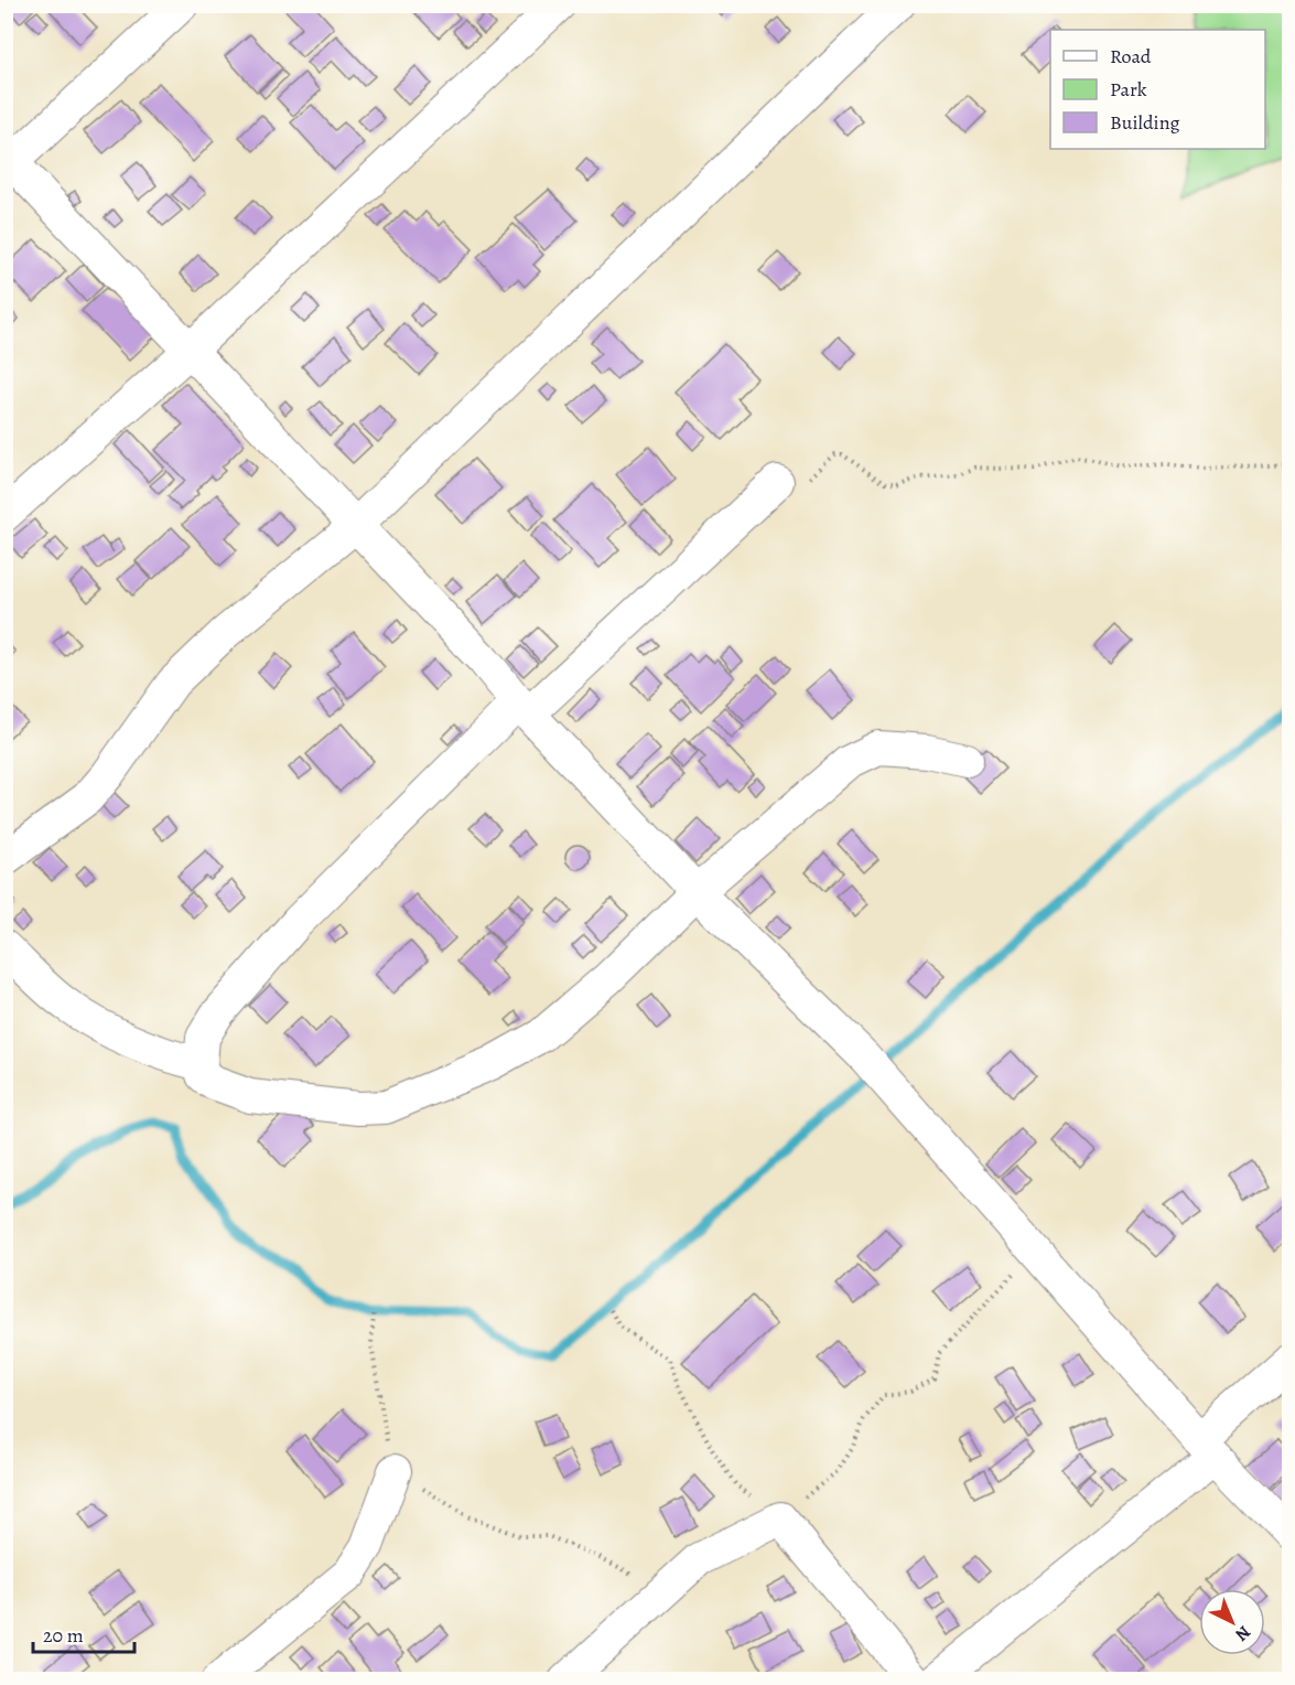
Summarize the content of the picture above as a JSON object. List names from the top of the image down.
{
  "legend": ["Road", "Park", "Building"],
  "scale_bar": "20 m",
  "north": "bottom right"
}
